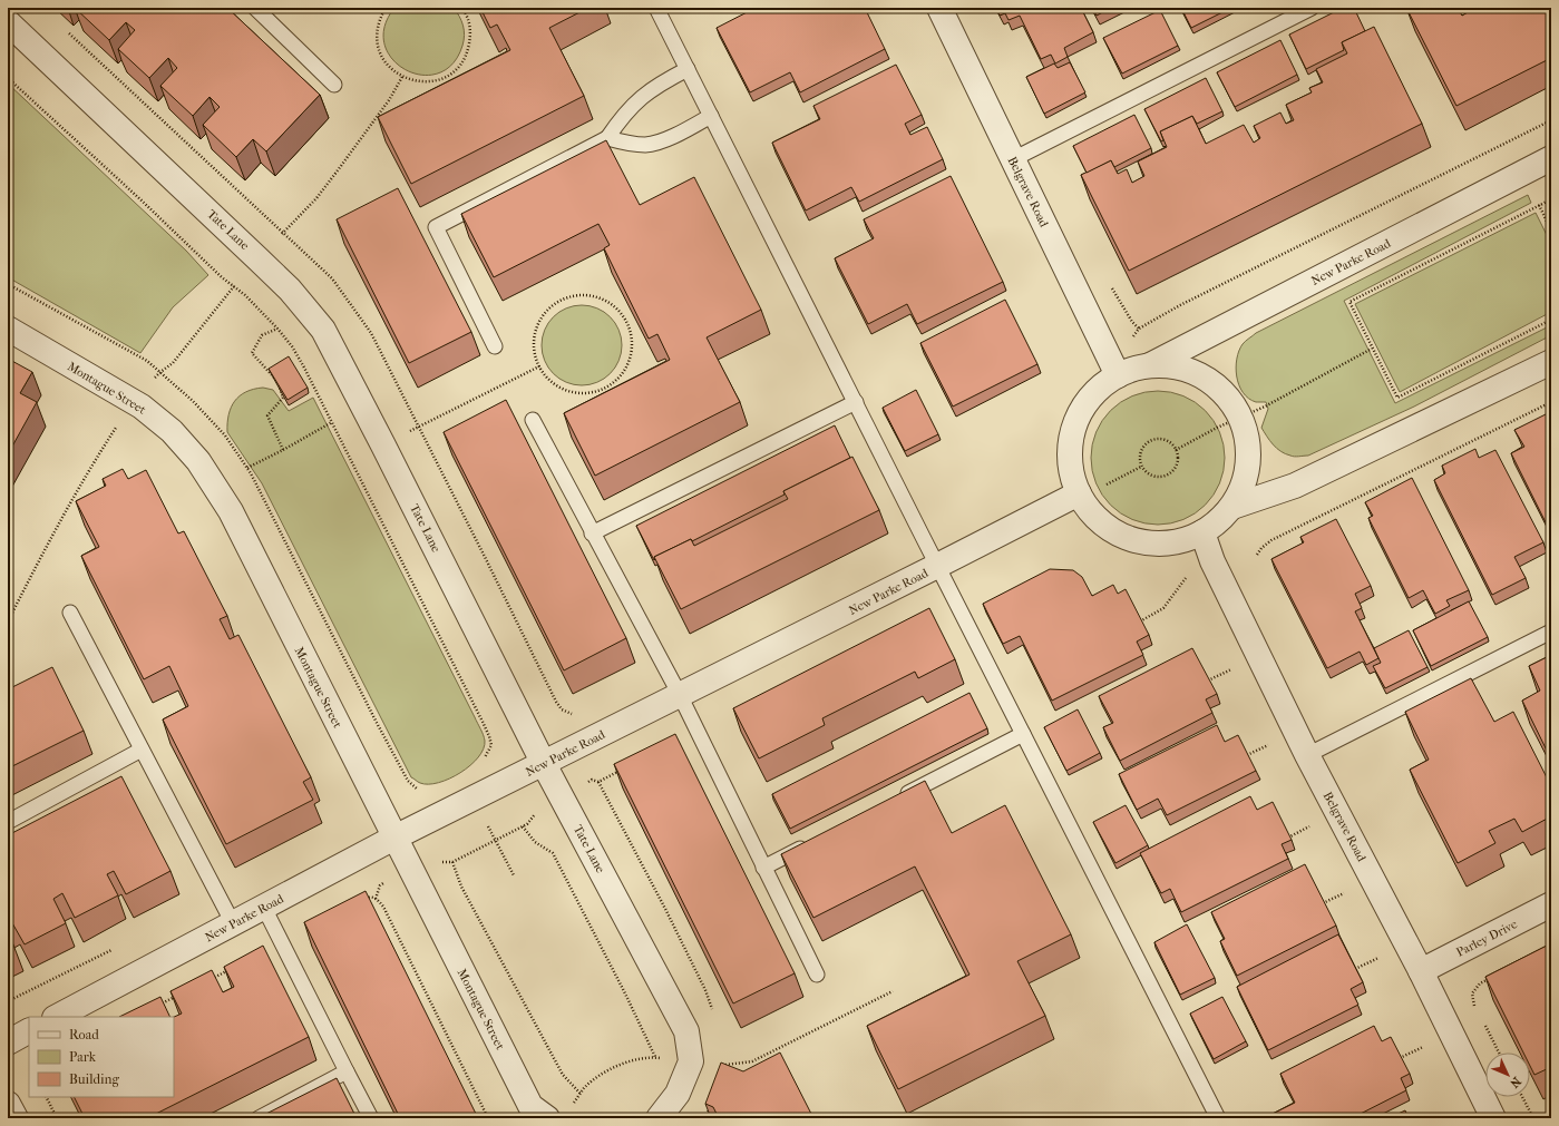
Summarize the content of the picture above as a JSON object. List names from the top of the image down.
{
  "streets": {
    "street": [
      "Belgrave Road",
      "Tate Lane",
      "New Parke Road",
      "Montague Street",
      "Parley Drive"
    ]
  },
  "crossings": [
    ["Belgrave Road", "Parley Drive"],
    ["Tate Lane", "New Parke Road"],
    ["New Parke Road", "Montague Street"]
  ],
  "legend": ["Road", "Park", "Building"],
  "north": "bottom right"
}
